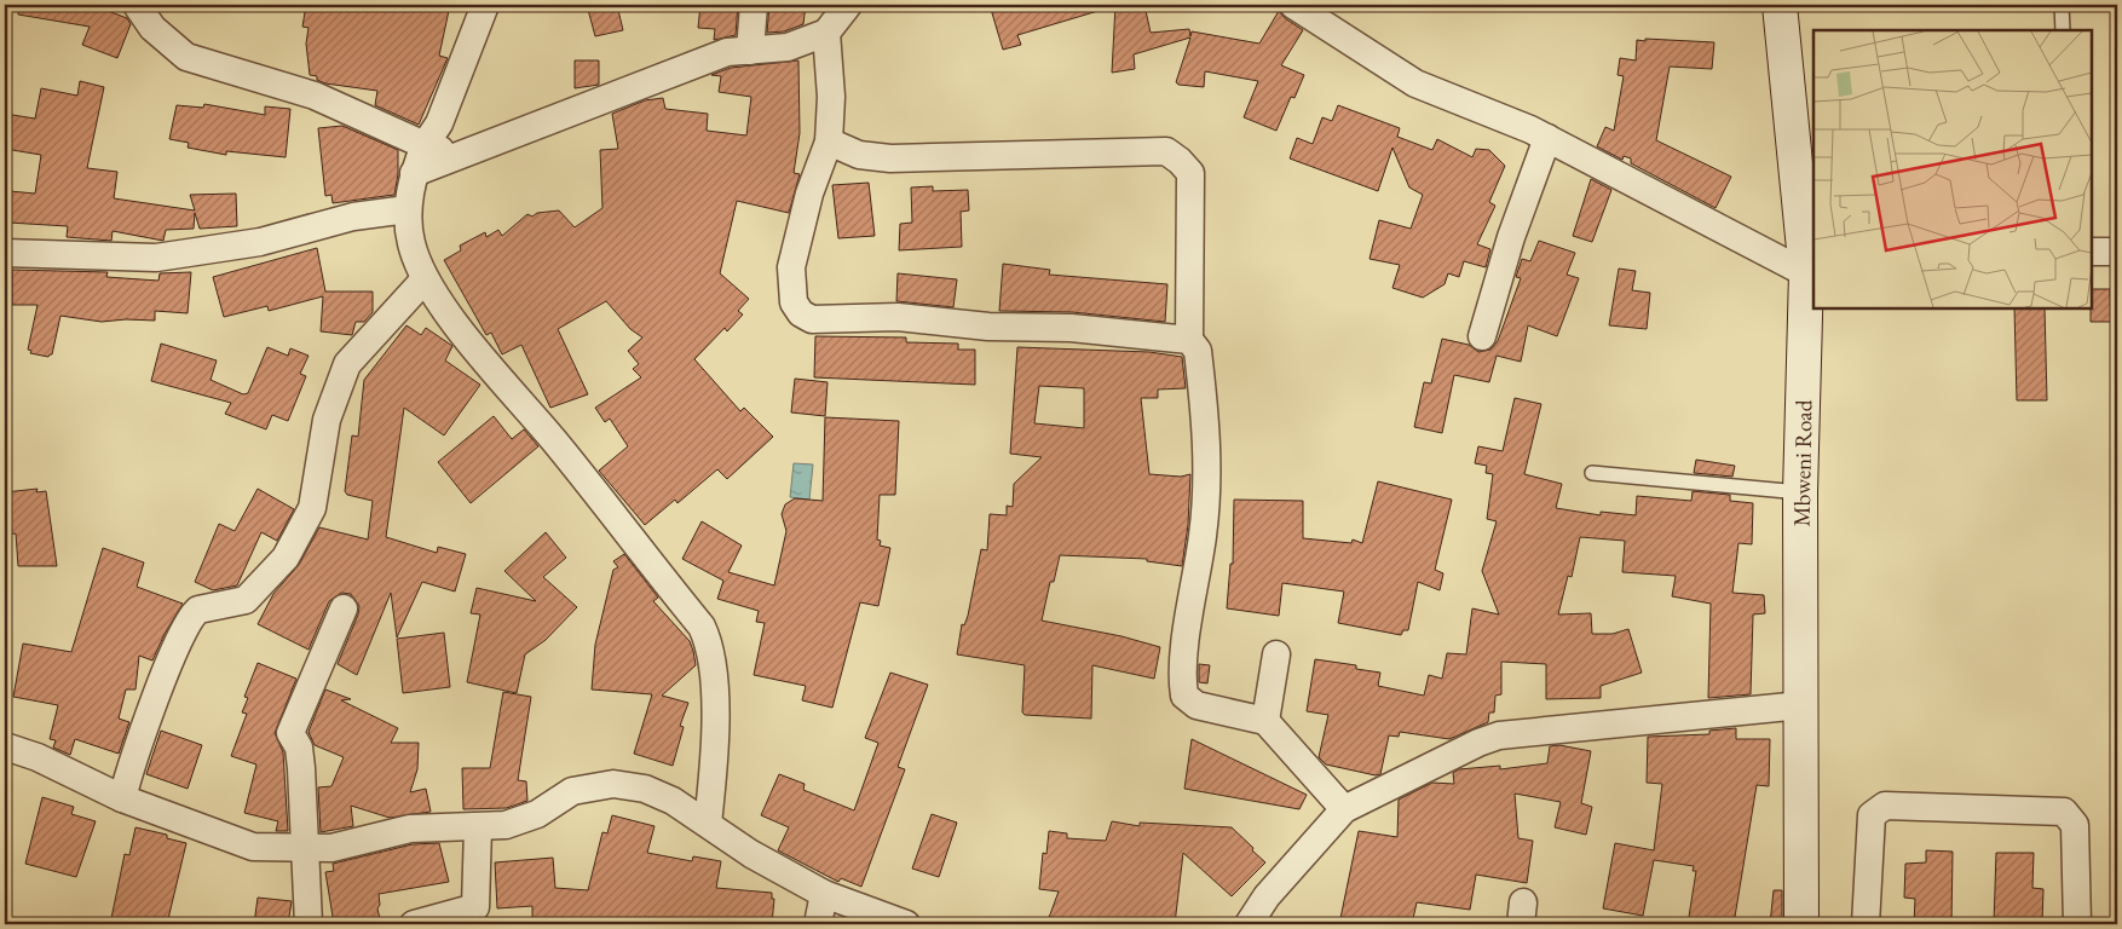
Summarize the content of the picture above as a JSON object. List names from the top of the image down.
{
  "streets": {
    "street": ["Mbweni Road"]
  }
}
